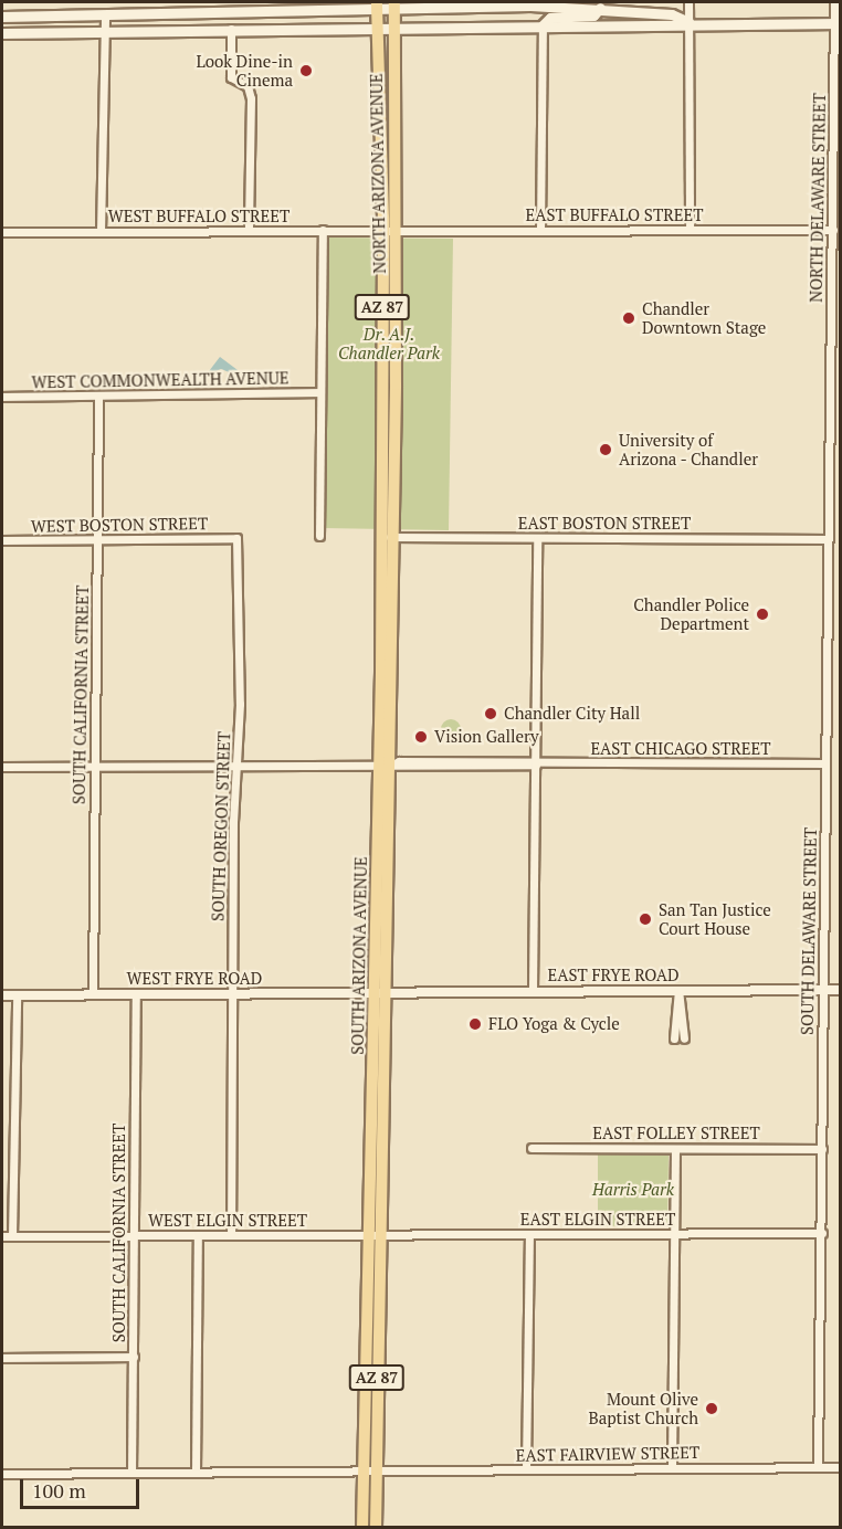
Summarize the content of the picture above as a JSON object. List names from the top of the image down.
{
  "streets": {
    "main road": ["NORTH ARIZONA AVENUE", "AZ 87", "SOUTH ARIZONA AVENUE"],
    "street": [
      "NORTH DELAWARE STREET",
      "EAST BUFFALO STREET",
      "WEST BUFFALO STREET",
      "WEST COMMONWEALTH AVENUE",
      "EAST BOSTON STREET",
      "WEST BOSTON STREET",
      "SOUTH CALIFORNIA STREET",
      "EAST CHICAGO STREET",
      "SOUTH OREGON STREET",
      "SOUTH DELAWARE STREET",
      "EAST FRYE ROAD",
      "WEST FRYE ROAD",
      "EAST FOLLEY STREET",
      "EAST ELGIN STREET",
      "WEST ELGIN STREET",
      "EAST FAIRVIEW STREET"
    ]
  },
  "crossings": [
    ["NORTH ARIZONA AVENUE", "EAST BUFFALO STREET"],
    ["NORTH ARIZONA AVENUE", "WEST BUFFALO STREET"],
    ["NORTH ARIZONA AVENUE", "SOUTH ARIZONA AVENUE"],
    ["NORTH DELAWARE STREET", "EAST BUFFALO STREET"],
    ["NORTH DELAWARE STREET", "SOUTH DELAWARE STREET"],
    ["EAST BUFFALO STREET", "WEST BUFFALO STREET"],
    ["WEST COMMONWEALTH AVENUE", "SOUTH CALIFORNIA STREET"],
    ["EAST BOSTON STREET", "SOUTH DELAWARE STREET"],
    ["EAST BOSTON STREET", "SOUTH ARIZONA AVENUE"],
    ["WEST BOSTON STREET", "SOUTH CALIFORNIA STREET"],
    ["WEST BOSTON STREET", "SOUTH OREGON STREET"],
    ["SOUTH CALIFORNIA STREET", "EAST CHICAGO STREET"],
    ["SOUTH CALIFORNIA STREET", "WEST FRYE ROAD"],
    ["SOUTH CALIFORNIA STREET", "WEST ELGIN STREET"],
    ["SOUTH CALIFORNIA STREET", "EAST FAIRVIEW STREET"],
    ["EAST CHICAGO STREET", "SOUTH OREGON STREET"],
    ["EAST CHICAGO STREET", "SOUTH DELAWARE STREET"],
    ["EAST CHICAGO STREET", "SOUTH ARIZONA AVENUE"],
    ["SOUTH OREGON STREET", "WEST FRYE ROAD"],
    ["SOUTH OREGON STREET", "WEST ELGIN STREET"],
    ["SOUTH DELAWARE STREET", "EAST FRYE ROAD"],
    ["SOUTH DELAWARE STREET", "EAST FOLLEY STREET"],
    ["SOUTH DELAWARE STREET", "EAST ELGIN STREET"],
    ["SOUTH DELAWARE STREET", "EAST FAIRVIEW STREET"],
    ["SOUTH ARIZONA AVENUE", "EAST FRYE ROAD"],
    ["SOUTH ARIZONA AVENUE", "WEST FRYE ROAD"],
    ["SOUTH ARIZONA AVENUE", "EAST ELGIN STREET"],
    ["SOUTH ARIZONA AVENUE", "WEST ELGIN STREET"],
    ["SOUTH ARIZONA AVENUE", "EAST FAIRVIEW STREET"],
    ["EAST FRYE ROAD", "WEST FRYE ROAD"],
    ["EAST ELGIN STREET", "WEST ELGIN STREET"]
  ],
  "parks": ["Dr. A.J. Chandler Park", "Harris Park"],
  "places": [
    "Look Dine-in Cinema",
    "Chandler Downtown Stage",
    "University of Arizona - Chandler",
    "Chandler Police Department",
    "Chandler City Hall",
    "Vision Gallery",
    "San Tan Justice Court House",
    "FLO Yoga & Cycle",
    "Mount Olive Baptist Church"
  ],
  "scale_bar": "100 m"
}
